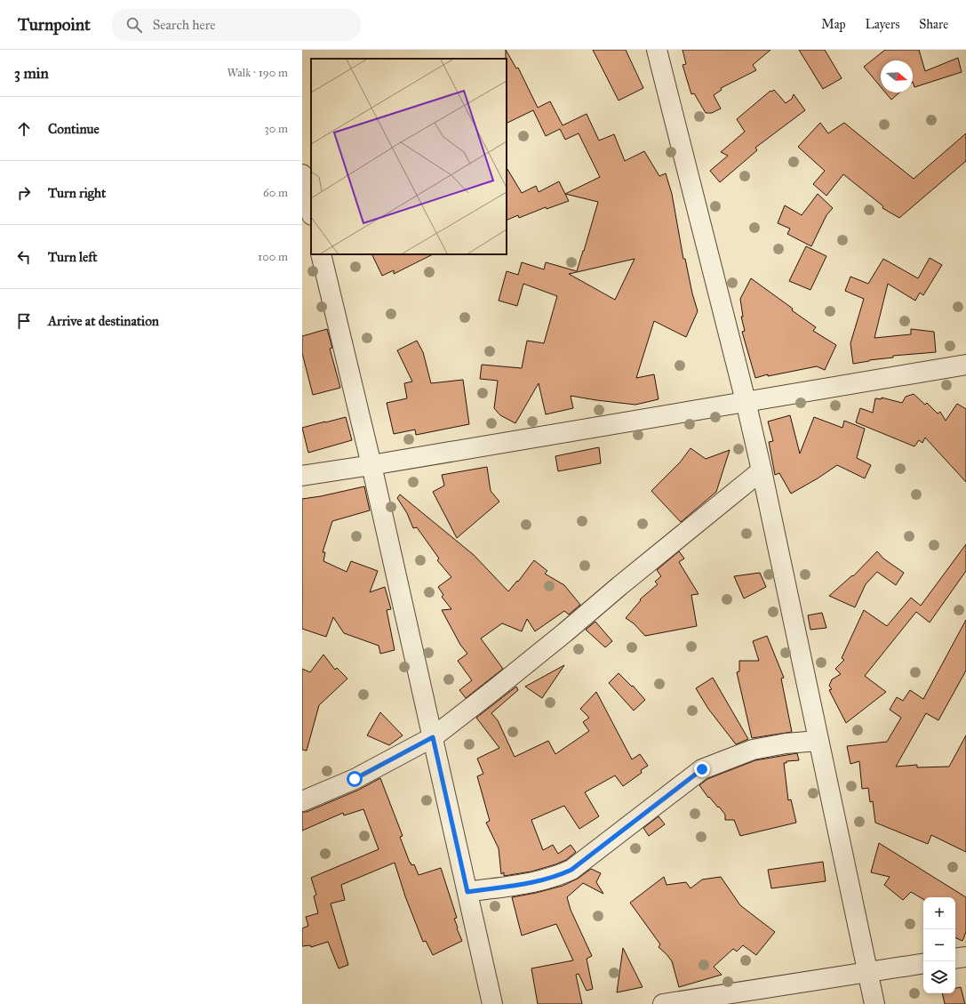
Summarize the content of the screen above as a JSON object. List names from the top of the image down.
{
  "north": "right",
  "page": {
    "header": "Turnpoint",
    "search": "Search here",
    "nav": ["Map", "Layers", "Share"],
    "heading": ["3 min", "Walk · 190 m"],
    "list": [
      ["Continue", "30 m"],
      ["Turn right", "60 m"],
      ["Turn left", "100 m"],
      "Arrive at destination"
    ],
    "map_buttons": ["+", "−"]
  }
}
